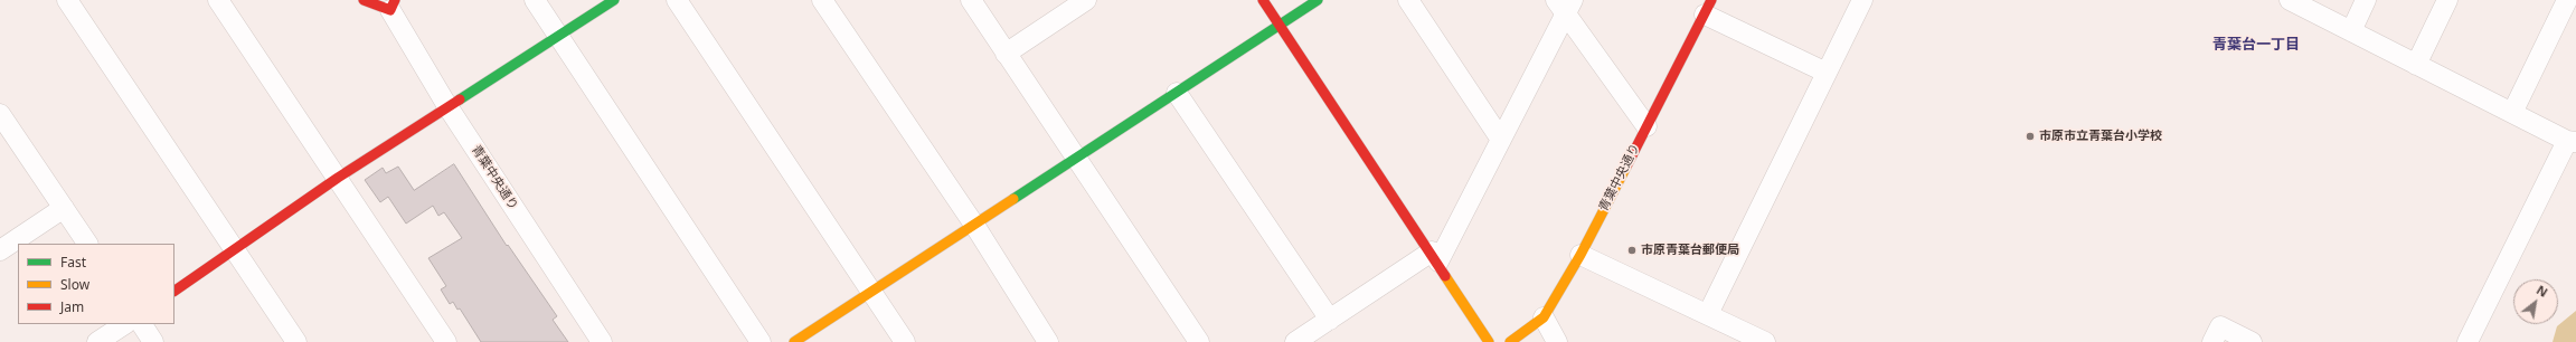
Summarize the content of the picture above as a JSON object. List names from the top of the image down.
{
  "streets": {
    "street": ["青葉中央通り"]
  },
  "districts": ["青葉台一丁目"],
  "places": ["市原市立青葉台小学校", "市原青葉台郵便局"],
  "legend": ["Fast", "Slow", "Jam"],
  "north": "top right"
}
